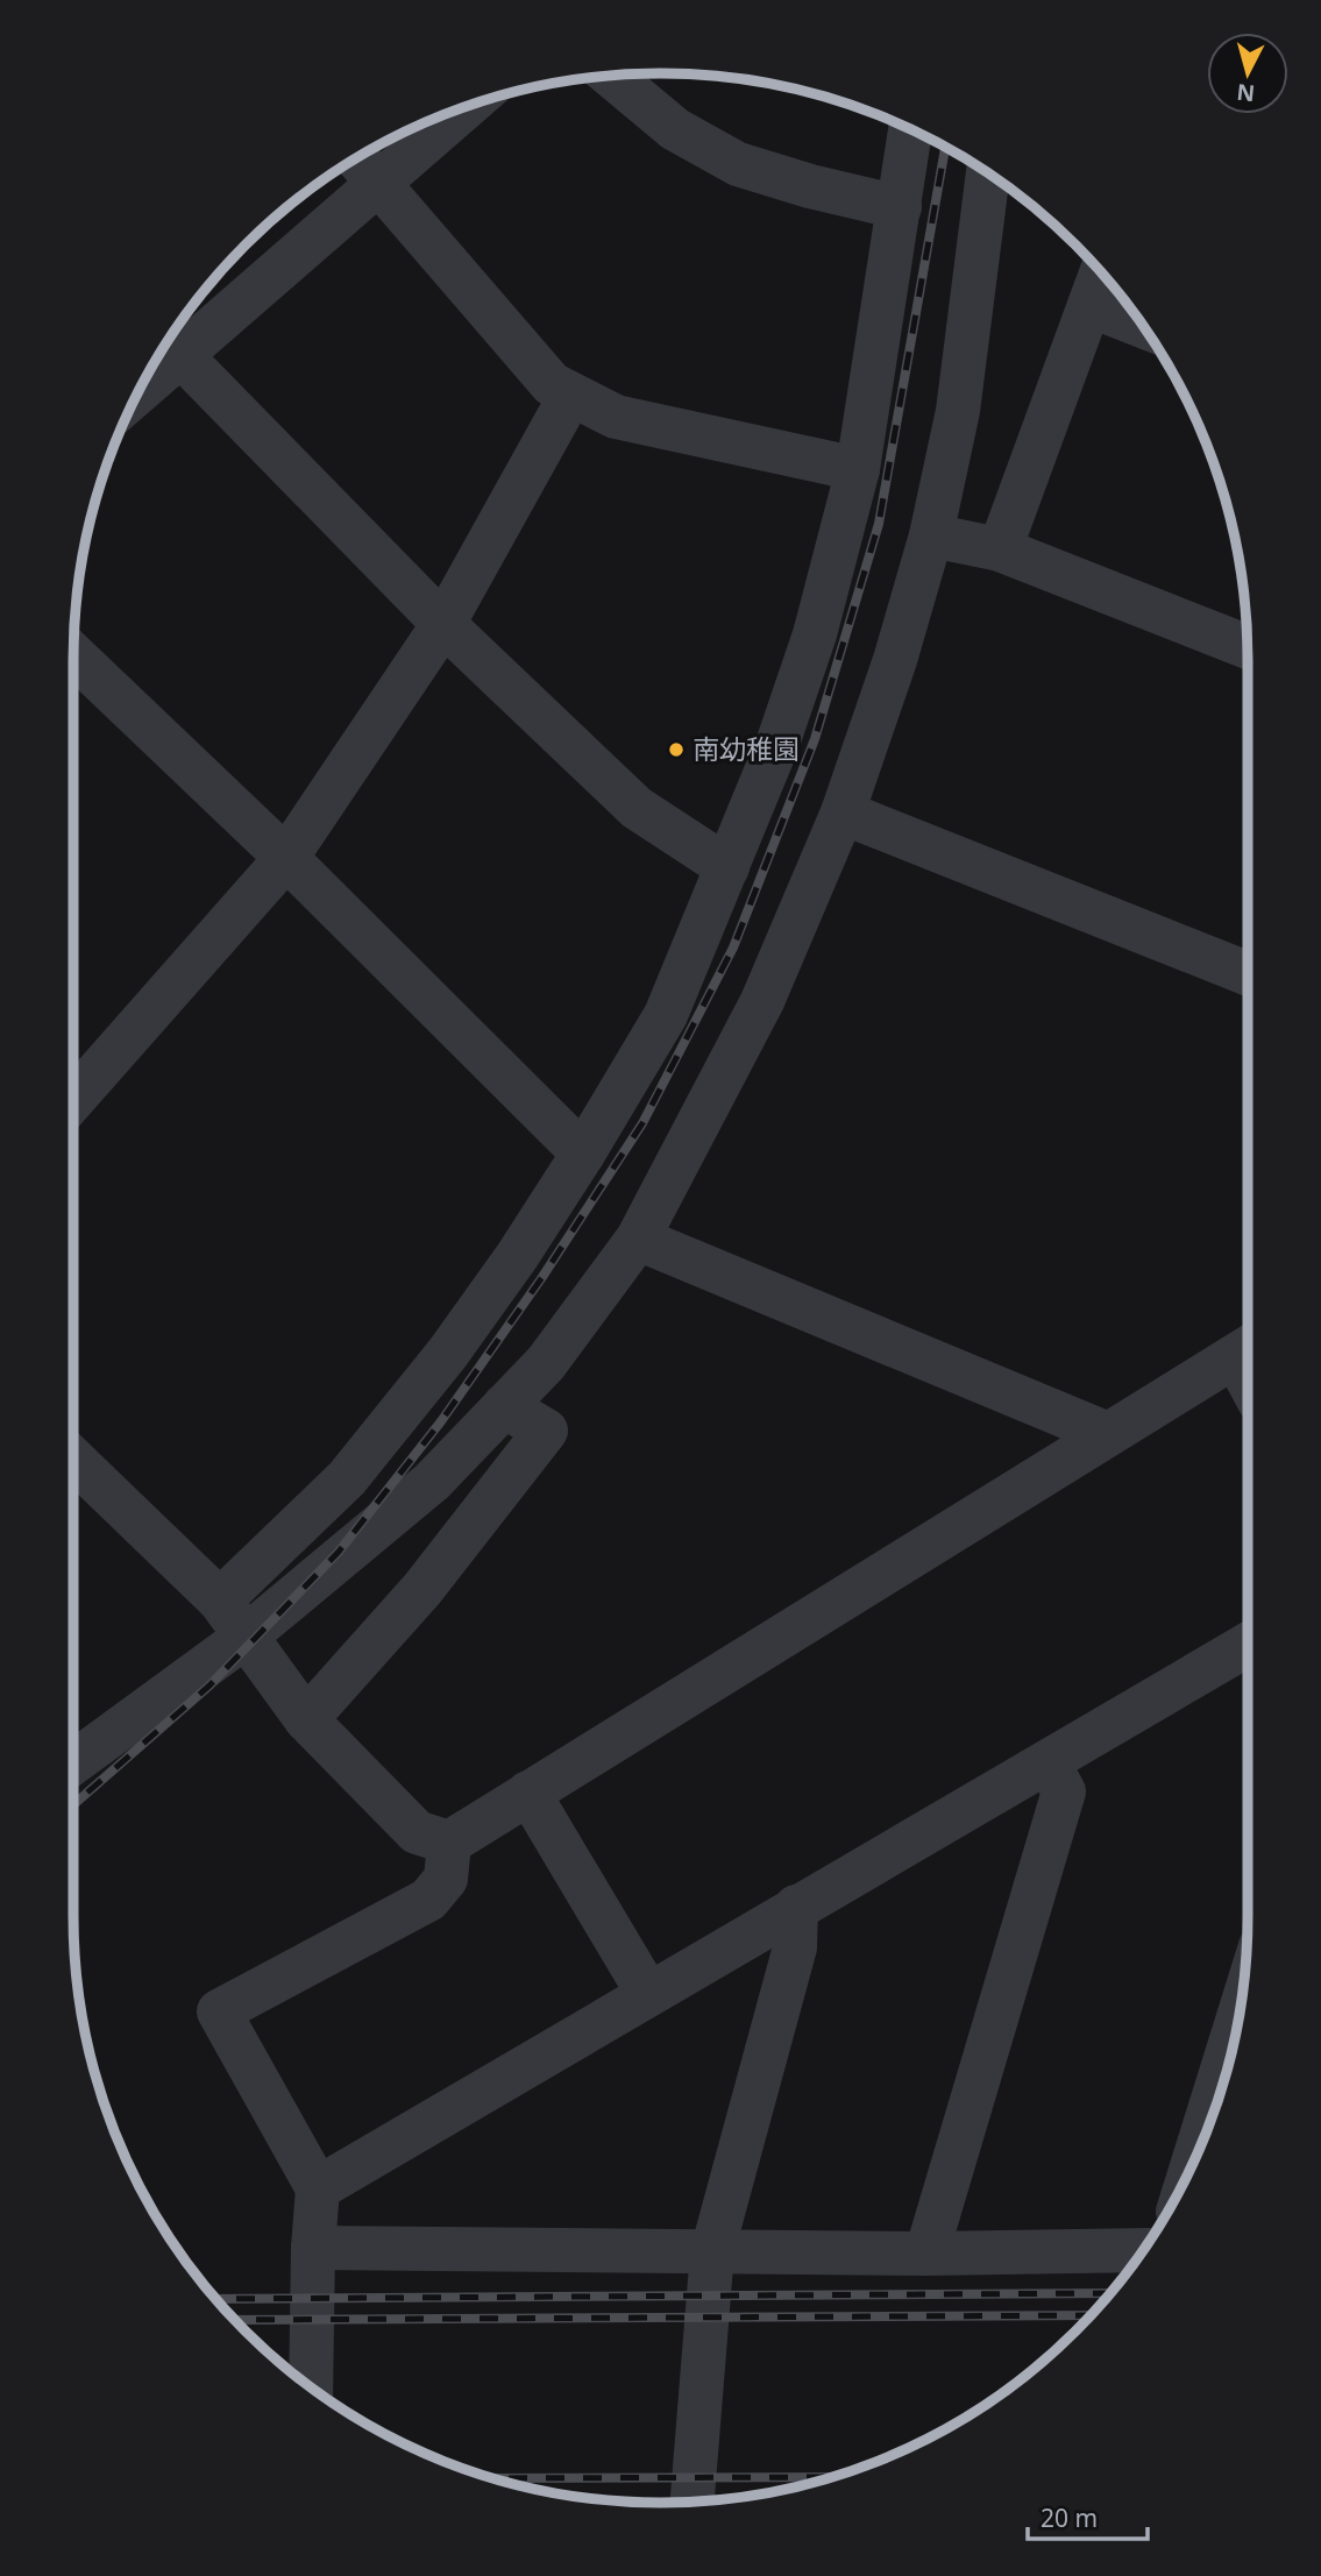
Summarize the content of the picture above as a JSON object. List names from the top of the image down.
{
  "places": ["南幼稚園"],
  "scale_bar": "20 m",
  "north": "bottom"
}
